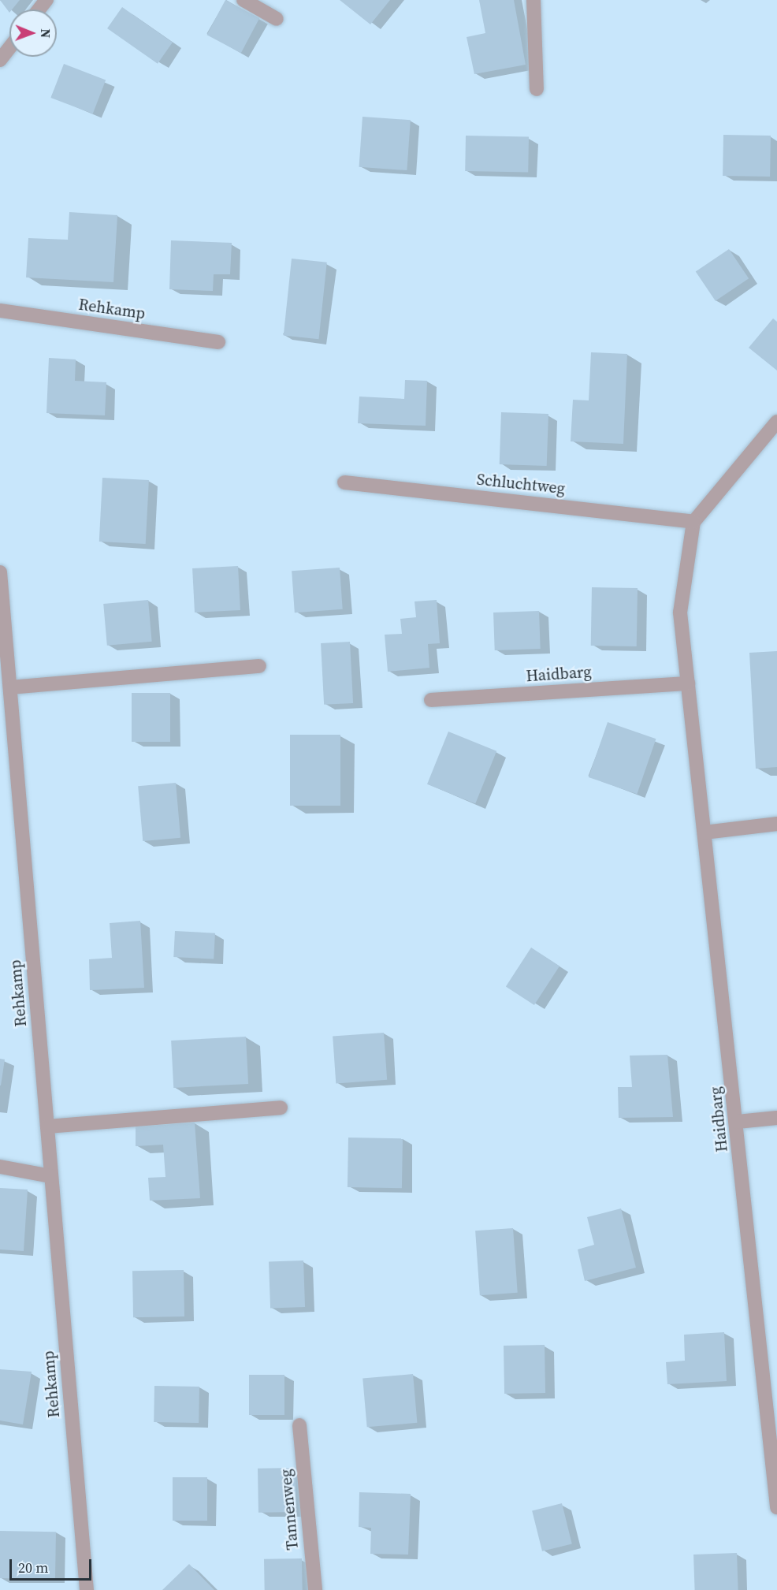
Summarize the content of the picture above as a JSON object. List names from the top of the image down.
{
  "streets": {
    "street": [
      "Rehkamp",
      "Schluchtweg",
      "Haidbarg",
      "Tannenweg"
    ]
  },
  "crossings": [
    ["Schluchtweg", "Haidbarg"]
  ],
  "scale_bar": "20 m",
  "north": "right"
}
